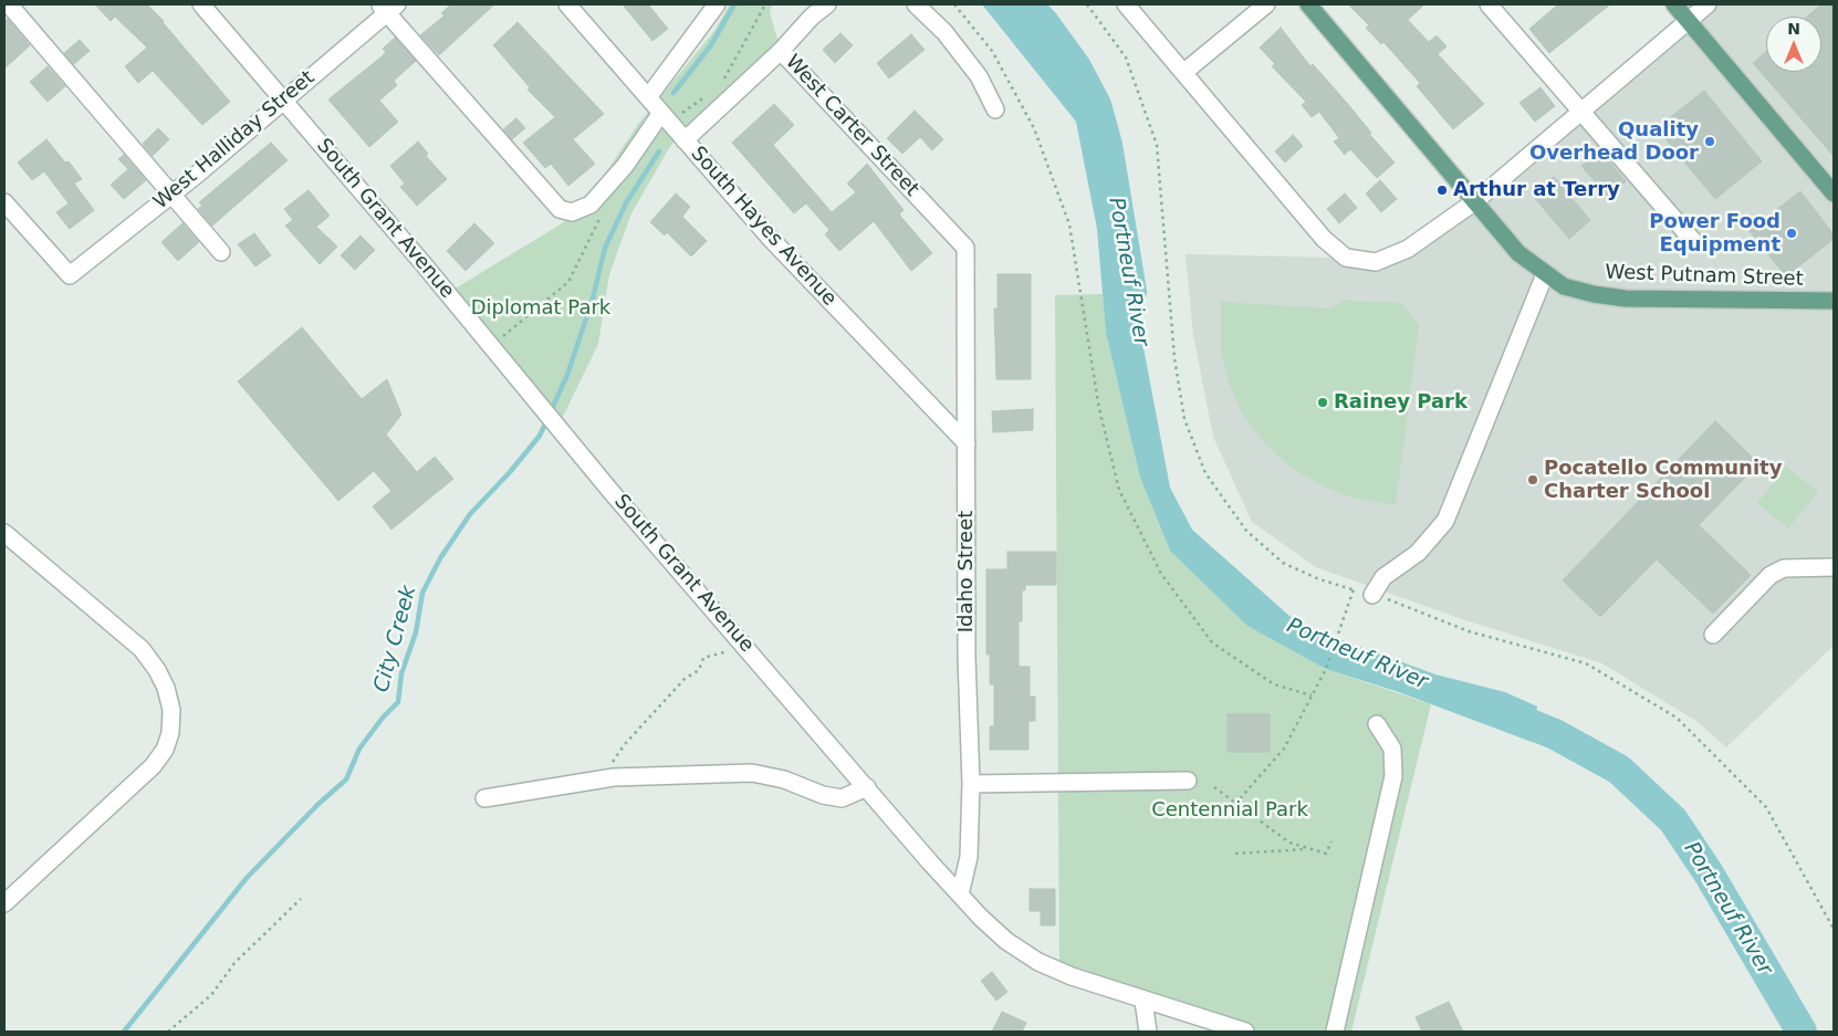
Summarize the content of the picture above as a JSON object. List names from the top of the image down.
{
  "streets": {
    "main road": ["West Putnam Street"],
    "street": [
      "West Carter Street",
      "West Halliday Street",
      "South Grant Avenue",
      "South Hayes Avenue",
      "Idaho Street"
    ]
  },
  "crossings": [
    ["West Carter Street", "South Hayes Avenue"],
    ["West Carter Street", "Idaho Street"],
    ["West Halliday Street", "South Grant Avenue"],
    ["South Grant Avenue", "Idaho Street"],
    ["South Hayes Avenue", "Idaho Street"]
  ],
  "water": ["Portneuf River", "City Creek"],
  "parks": ["Diplomat Park", "Centennial Park"],
  "places": [
    "Quality Overhead Door",
    "Arthur at Terry",
    "Power Food Equipment",
    "Rainey Park",
    "Pocatello Community Charter School"
  ],
  "north": "top"
}
